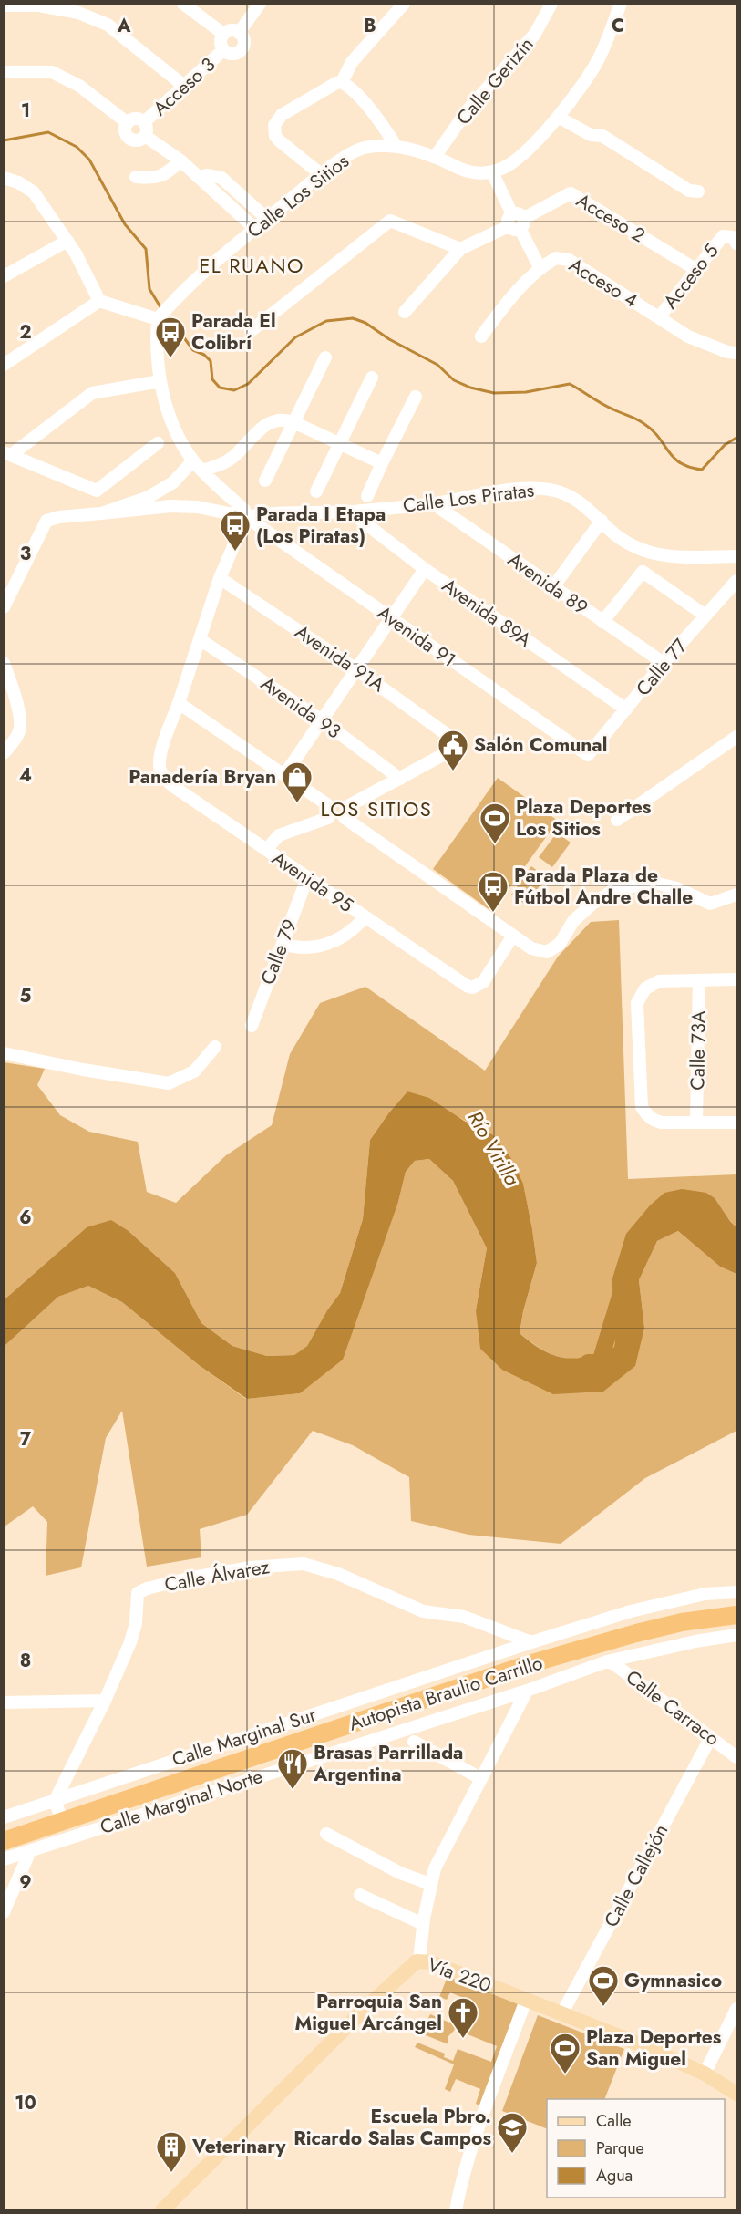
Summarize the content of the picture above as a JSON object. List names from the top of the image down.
{
  "streets": {
    "highway": ["Autopista Braulio Carrillo"],
    "main road": ["Vía 220"],
    "street": [
      "Calle Gerizín",
      "Acceso 3",
      "Calle Los Sitios",
      "Acceso 2",
      "Acceso 5",
      "Acceso 4",
      "Calle Los Piratas",
      "Avenida 89",
      "Avenida 89A",
      "Avenida 91",
      "Avenida 91A",
      "Calle 77",
      "Avenida 93",
      "Avenida 95",
      "Calle 79",
      "Calle 73A",
      "Calle Álvarez",
      "Calle Carraco",
      "Calle Marginal Sur",
      "Calle Marginal Norte",
      "Calle Callejón"
    ]
  },
  "crossings": [
    ["Calle Gerizín", "Calle Los Sitios"],
    ["Acceso 2", "Acceso 5"],
    ["Acceso 5", "Acceso 4"],
    ["Calle Los Piratas", "Avenida 89"],
    ["Calle Los Piratas", "Avenida 89A"],
    ["Calle Los Piratas", "Avenida 91"],
    ["Calle Los Piratas", "Avenida 95"],
    ["Avenida 89", "Calle 77"],
    ["Avenida 89A", "Calle 77"],
    ["Avenida 91", "Calle 77"],
    ["Avenida 91", "Avenida 95"],
    ["Avenida 91A", "Avenida 93"],
    ["Avenida 91A", "Avenida 95"],
    ["Avenida 93", "Avenida 95"],
    ["Avenida 95", "Calle 79"],
    ["Calle Álvarez", "Calle Marginal Sur"],
    ["Calle Carraco", "Calle Marginal Norte"],
    ["Calle Carraco", "Calle Callejón"],
    ["Calle Callejón", "Vía 220"]
  ],
  "districts": ["EL RUANO", "LOS SITIOS"],
  "water": ["Río Virilla"],
  "places": {
    "bus stop": ["Parada El Colibrí", "Parada I Etapa (Los Piratas)", "Parada Plaza de Fútbol Andre Challe"],
    "public building": ["Salón Comunal"],
    "shop": ["Panadería Bryan"],
    "sports": ["Plaza Deportes Los Sitios", "Gymnasico", "Plaza Deportes San Miguel"],
    "restaurant": ["Brasas Parrillada Argentina"],
    "church": ["Parroquia San Miguel Arcángel"],
    "school or university": ["Escuela Pbro. Ricardo Salas Campos"],
    "building": ["Veterinary"]
  },
  "legend": ["Calle", "Parque", "Agua"],
  "grid": {
    "columns": ["A", "B", "C"],
    "rows": [
      "1",
      "2",
      "3",
      "4",
      "5",
      "6",
      "7",
      "8",
      "9",
      "10"
    ]
  }
}
